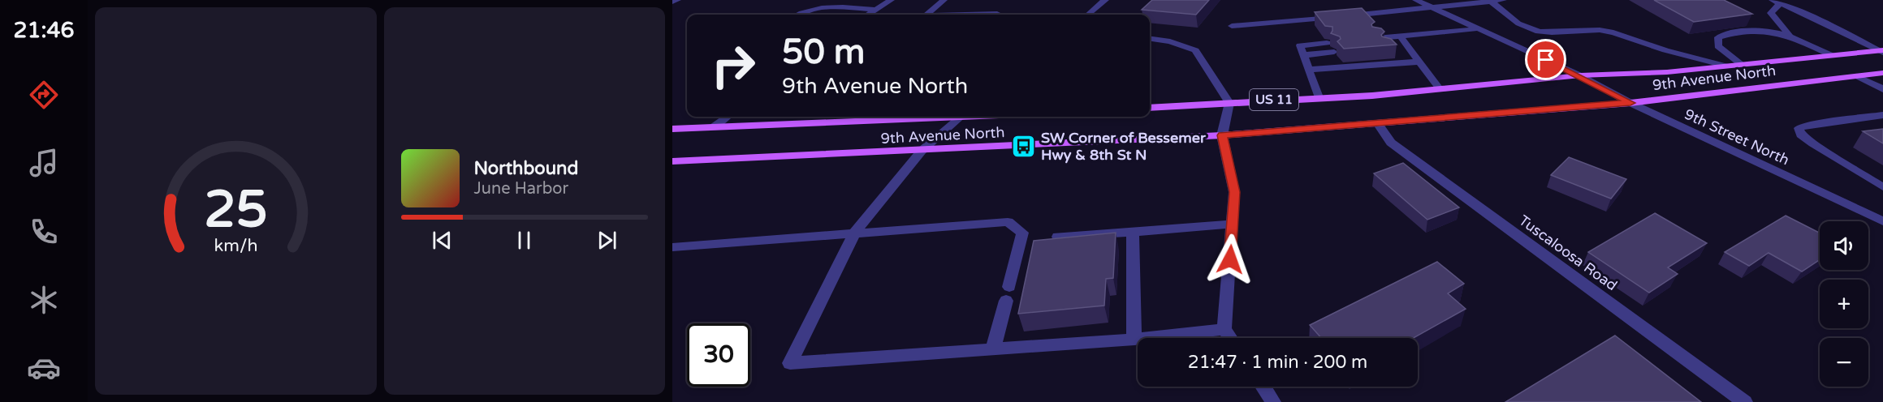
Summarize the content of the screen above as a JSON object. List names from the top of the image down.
{
  "streets": {
    "main road": ["9th Avenue North", "US 11"],
    "street": ["9th Street North", "Tuscaloosa Road"]
  },
  "crossings": [
    ["9th Avenue North", "9th Street North"],
    ["9th Avenue North", "Tuscaloosa Road"]
  ],
  "places": {
    "bus stop": ["SW Corner of Bessemer Hwy & 8th St N"]
  },
  "page": {
    "tabs": "21:46",
    "turn": ["50 m", "9th Avenue North"],
    "song": ["Northbound", "June Harbor"],
    "map_buttons": ["+", "−"],
    "limit": "30",
    "trip": "21:47 · 1 min · 200 m",
    "gauge": ["25", "km/h"]
  }
}
